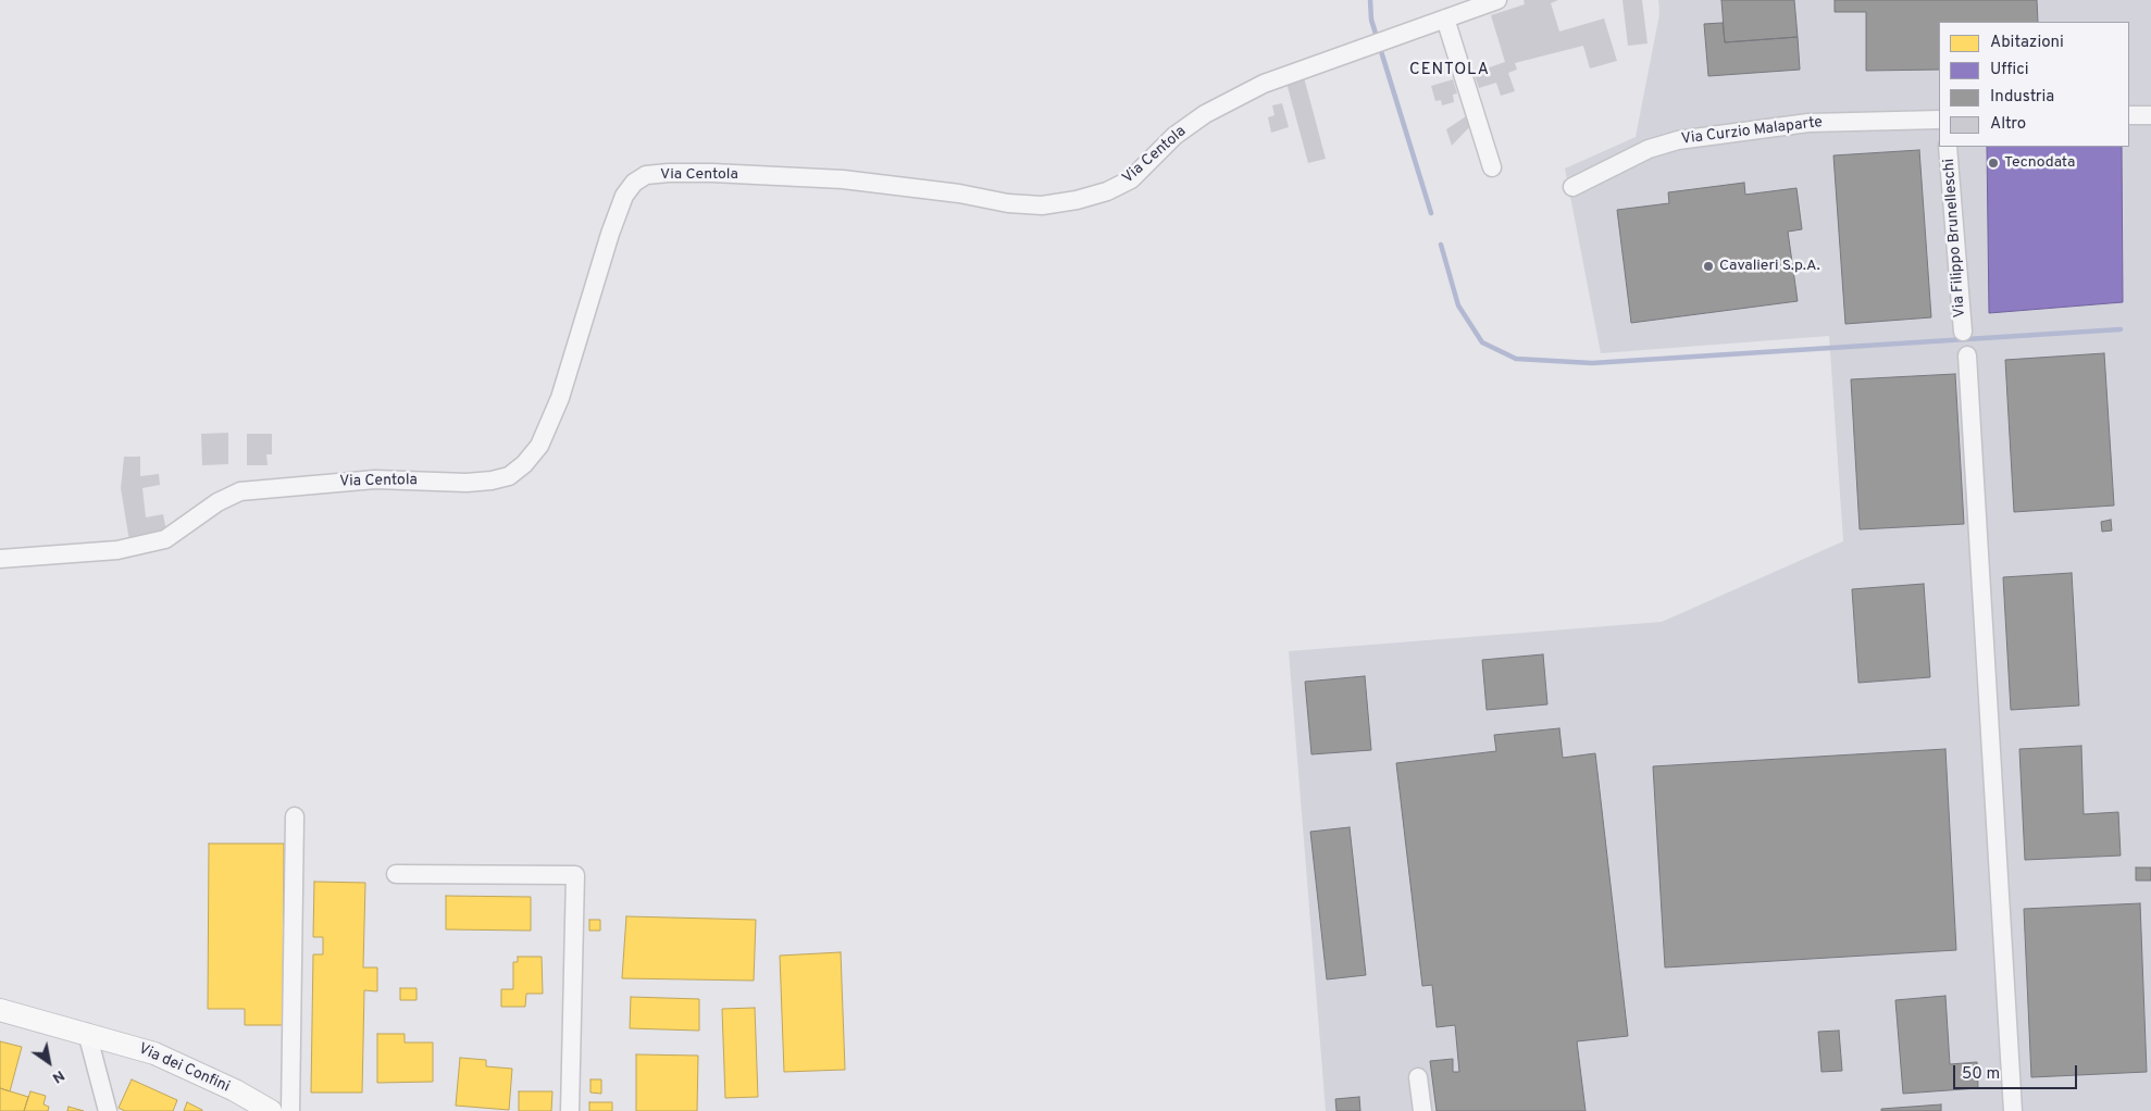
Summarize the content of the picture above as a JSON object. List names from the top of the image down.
{
  "streets": {
    "main road": ["Via dei Confini"],
    "street": ["Via Curzio Malaparte", "Via Centola", "Via Filippo Brunelleschi"]
  },
  "districts": ["CENTOLA"],
  "places": ["Tecnodata", "Cavalieri S.p.A."],
  "legend": [
    "Abitazioni",
    "Uffici",
    "Industria",
    "Altro"
  ],
  "scale_bar": "50 m",
  "north": "bottom right"
}
